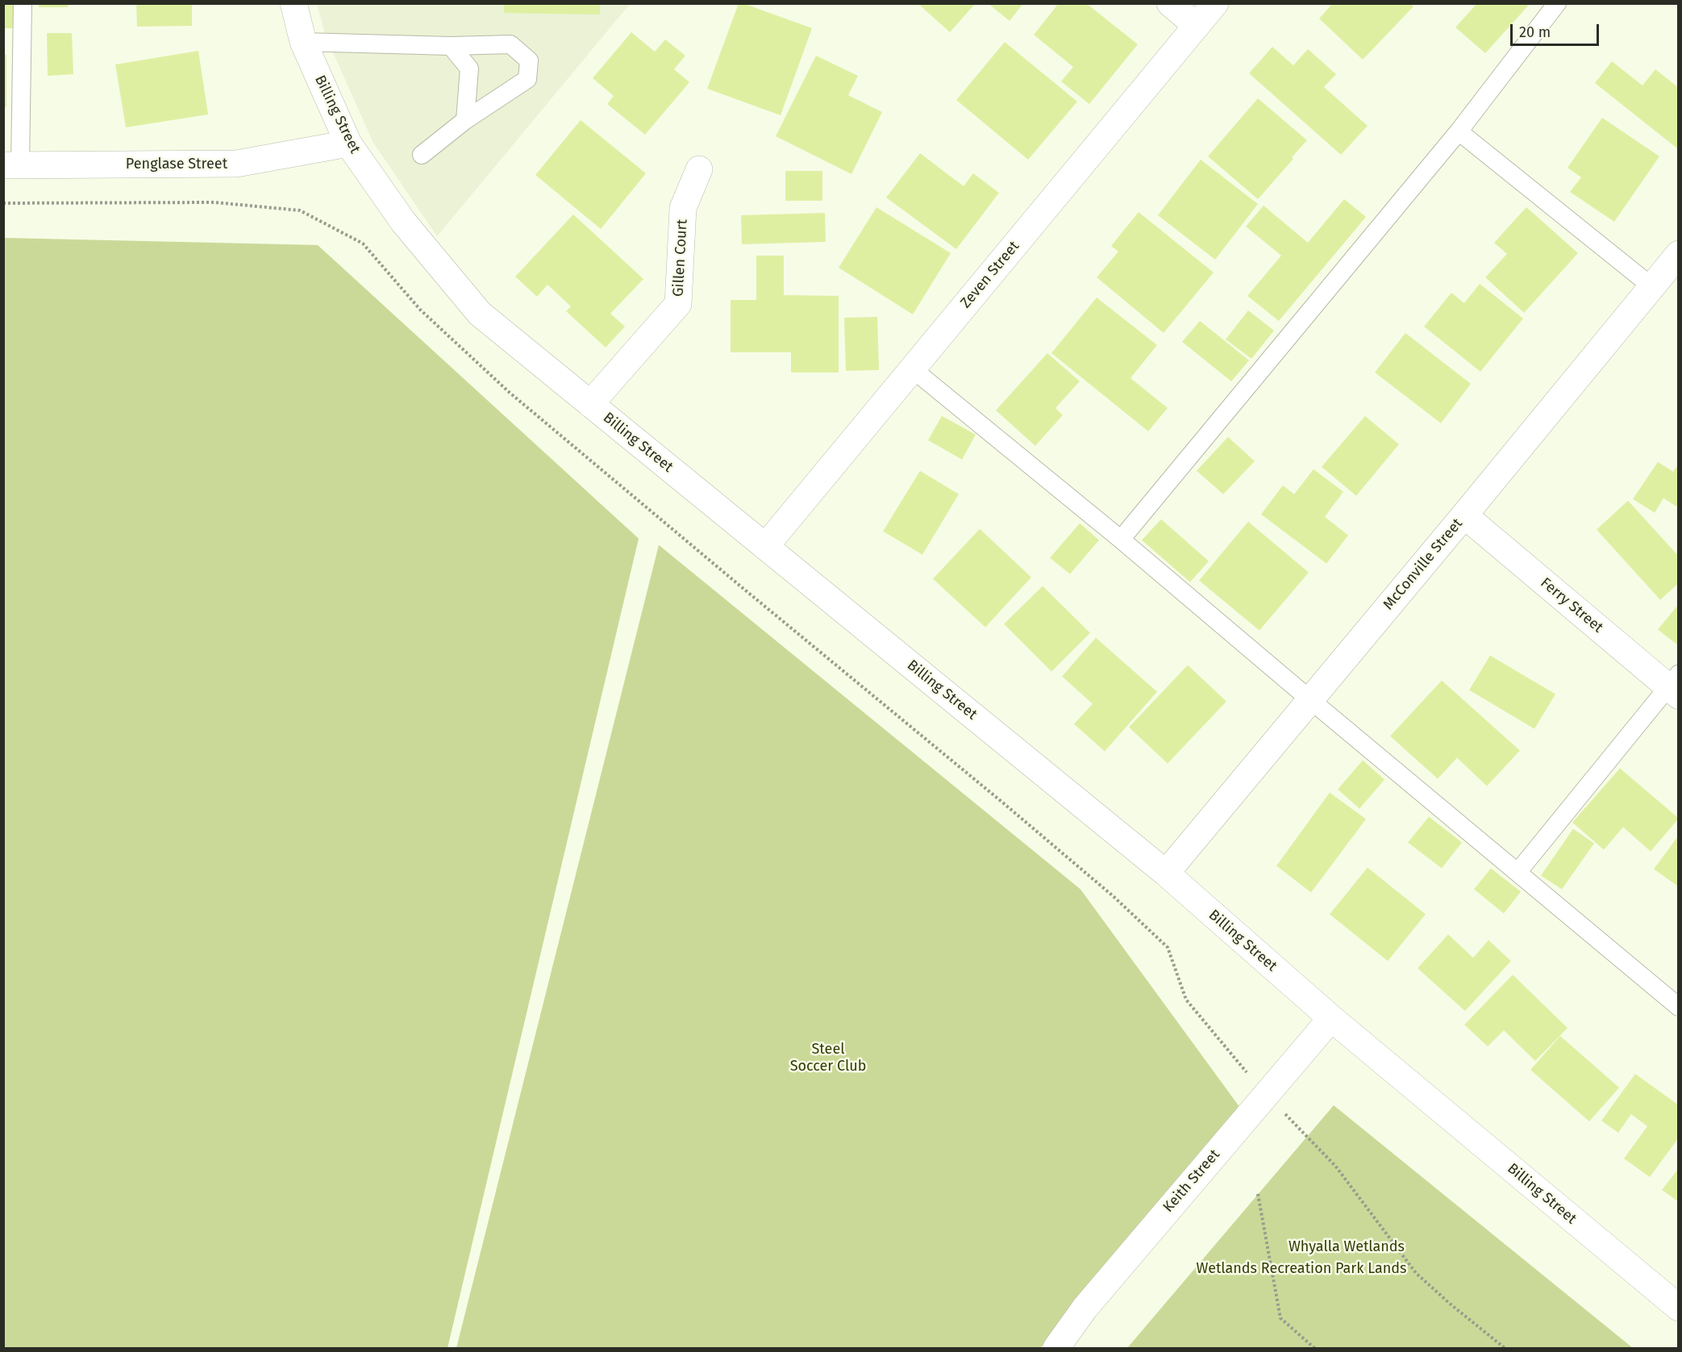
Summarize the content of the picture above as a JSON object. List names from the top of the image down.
{
  "streets": {
    "street": [
      "Billing Street",
      "Penglase Street",
      "Gillen Court",
      "Zeven Street",
      "McConville Street",
      "Ferry Street",
      "Keith Street"
    ]
  },
  "crossings": [
    ["Billing Street", "Penglase Street"],
    ["Billing Street", "Gillen Court"],
    ["Billing Street", "Zeven Street"],
    ["Billing Street", "McConville Street"],
    ["Billing Street", "Keith Street"],
    ["McConville Street", "Ferry Street"]
  ],
  "parks": ["Steel Soccer Club", "Whyalla Wetlands", "Wetlands Recreation Park Lands"],
  "scale_bar": "20 m"
}
